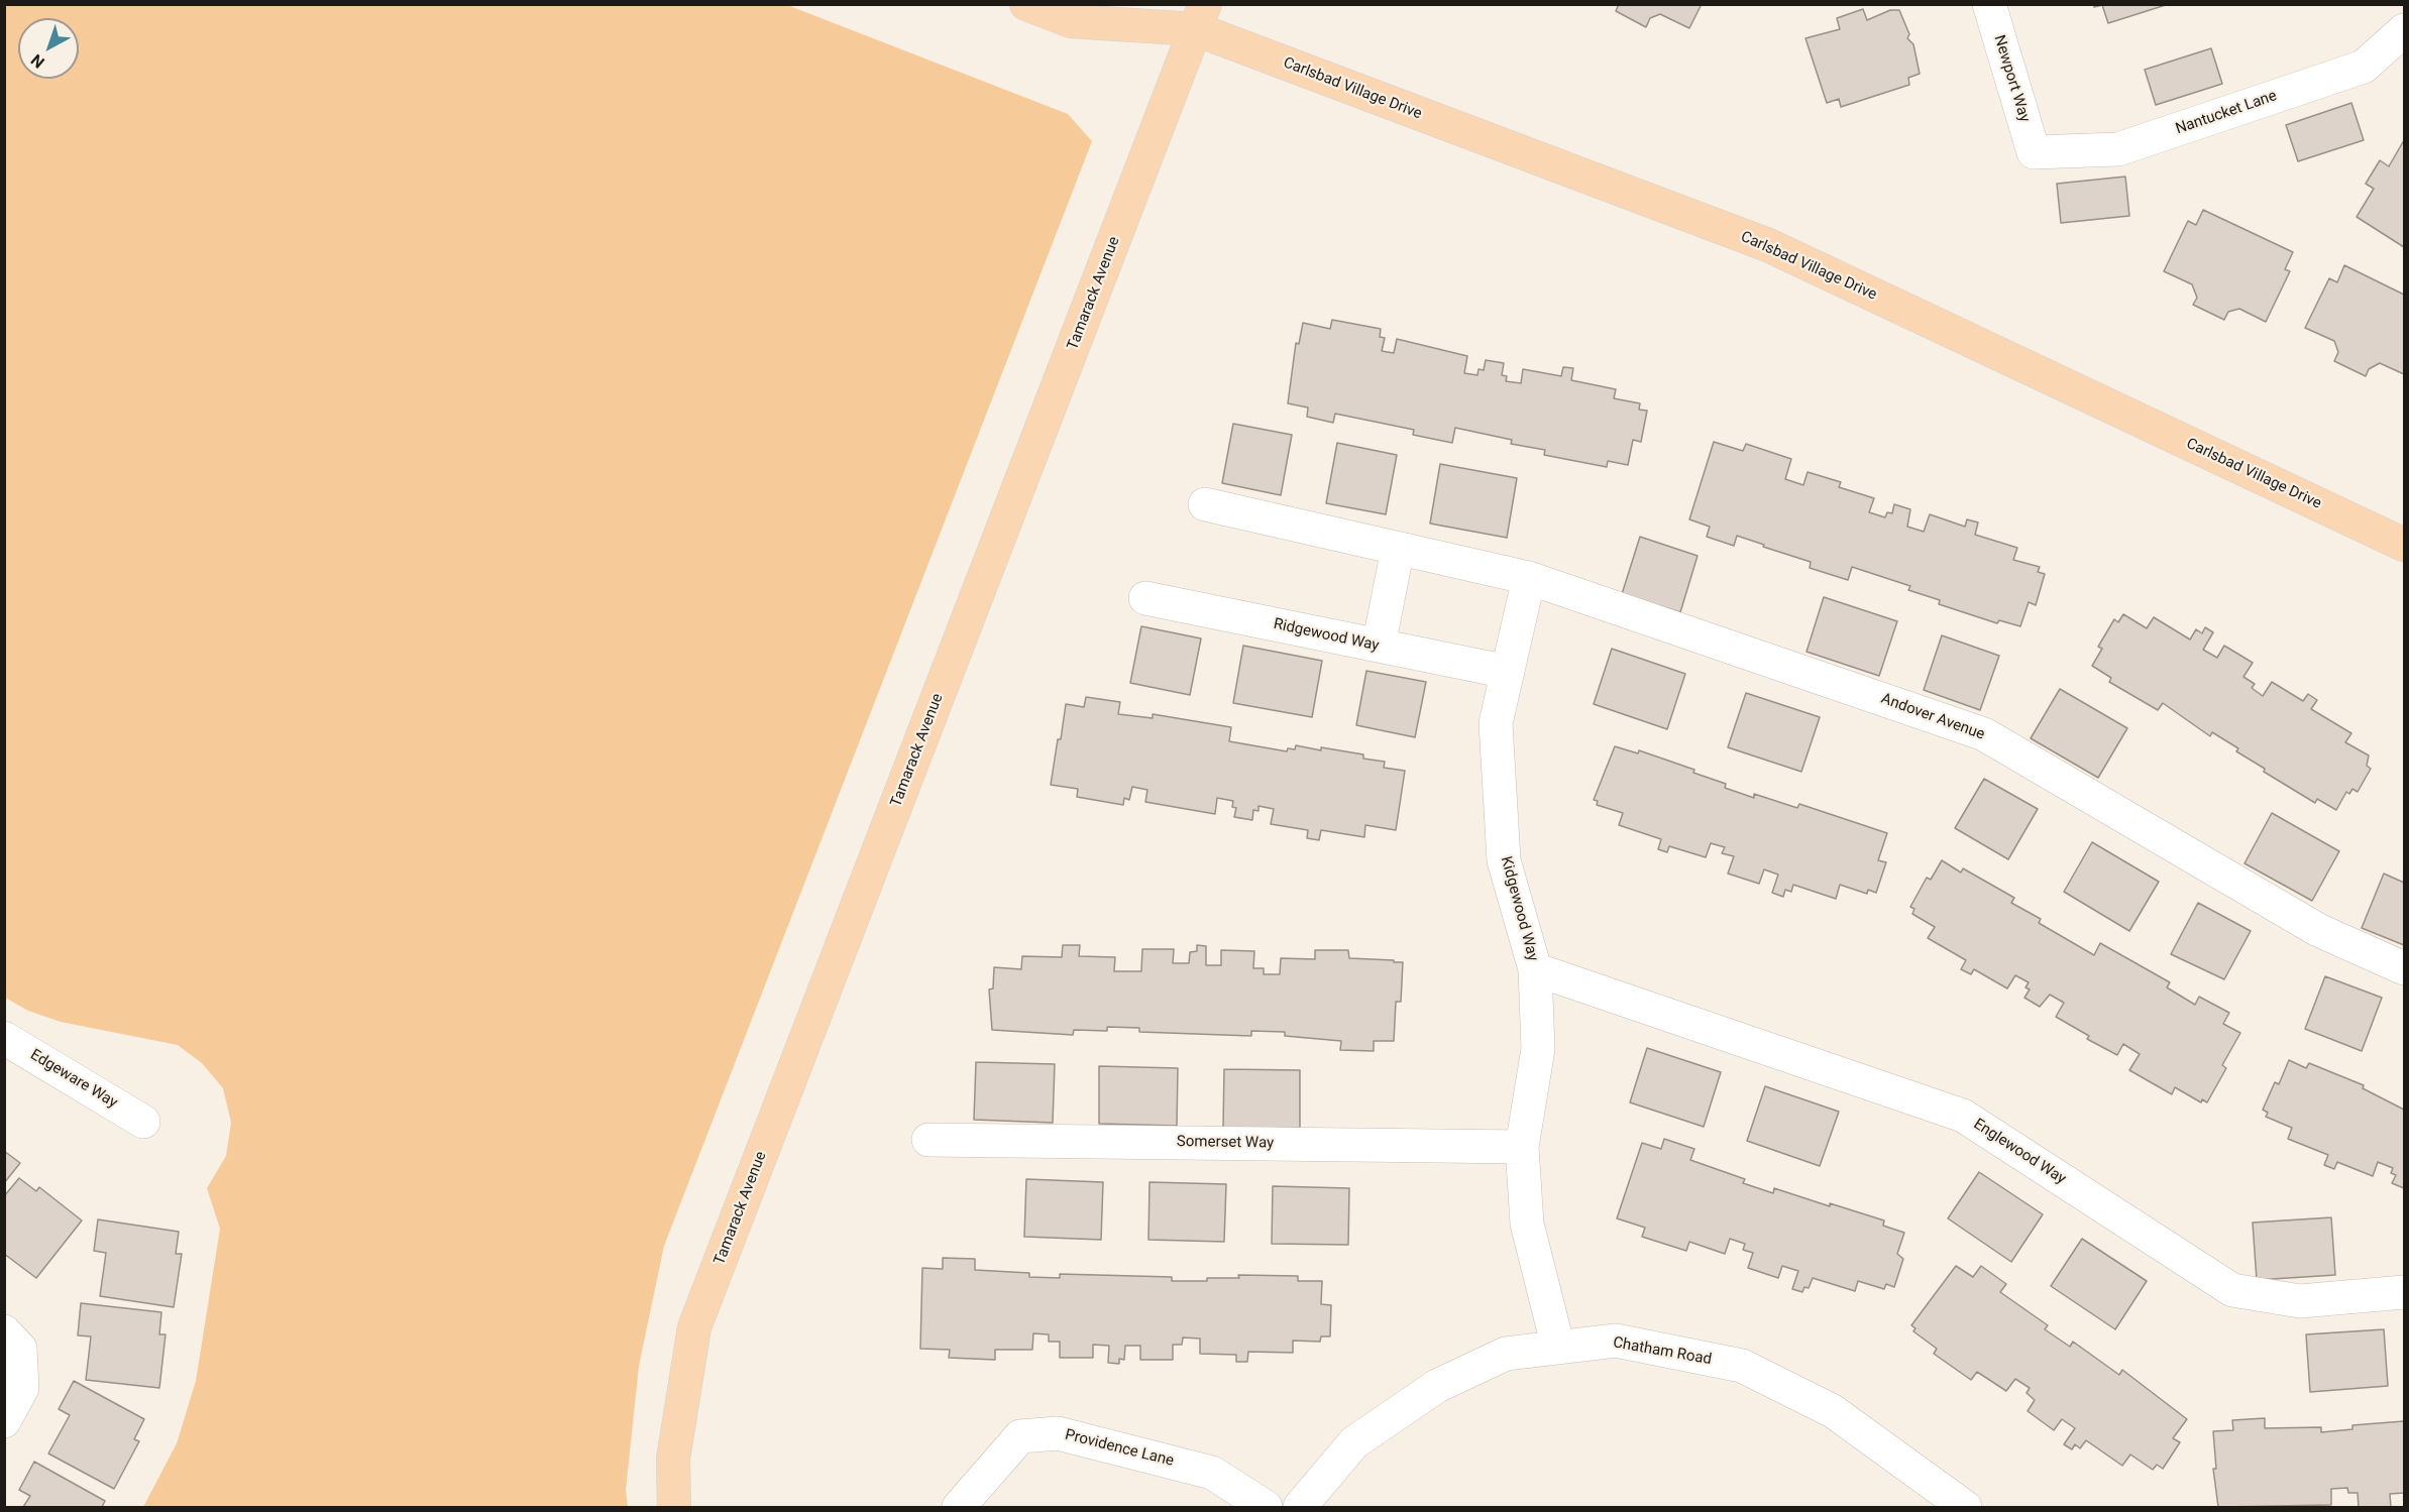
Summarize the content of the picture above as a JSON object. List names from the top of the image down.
{
  "streets": {
    "main road": ["Carlsbad Village Drive", "Tamarack Avenue"],
    "street": [
      "Newport Way",
      "Nantucket Lane",
      "Ridgewood Way",
      "Andover Avenue",
      "Kidgewood Way",
      "Edgeware Way",
      "Somerset Way",
      "Englewood Way",
      "Chatham Road",
      "Providence Lane"
    ]
  },
  "crossings": [
    ["Newport Way", "Nantucket Lane"],
    ["Carlsbad Village Drive", "Tamarack Avenue"],
    ["Ridgewood Way", "Kidgewood Way"],
    ["Andover Avenue", "Kidgewood Way"],
    ["Kidgewood Way", "Somerset Way"],
    ["Kidgewood Way", "Englewood Way"],
    ["Kidgewood Way", "Chatham Road"]
  ],
  "north": "bottom left"
}
